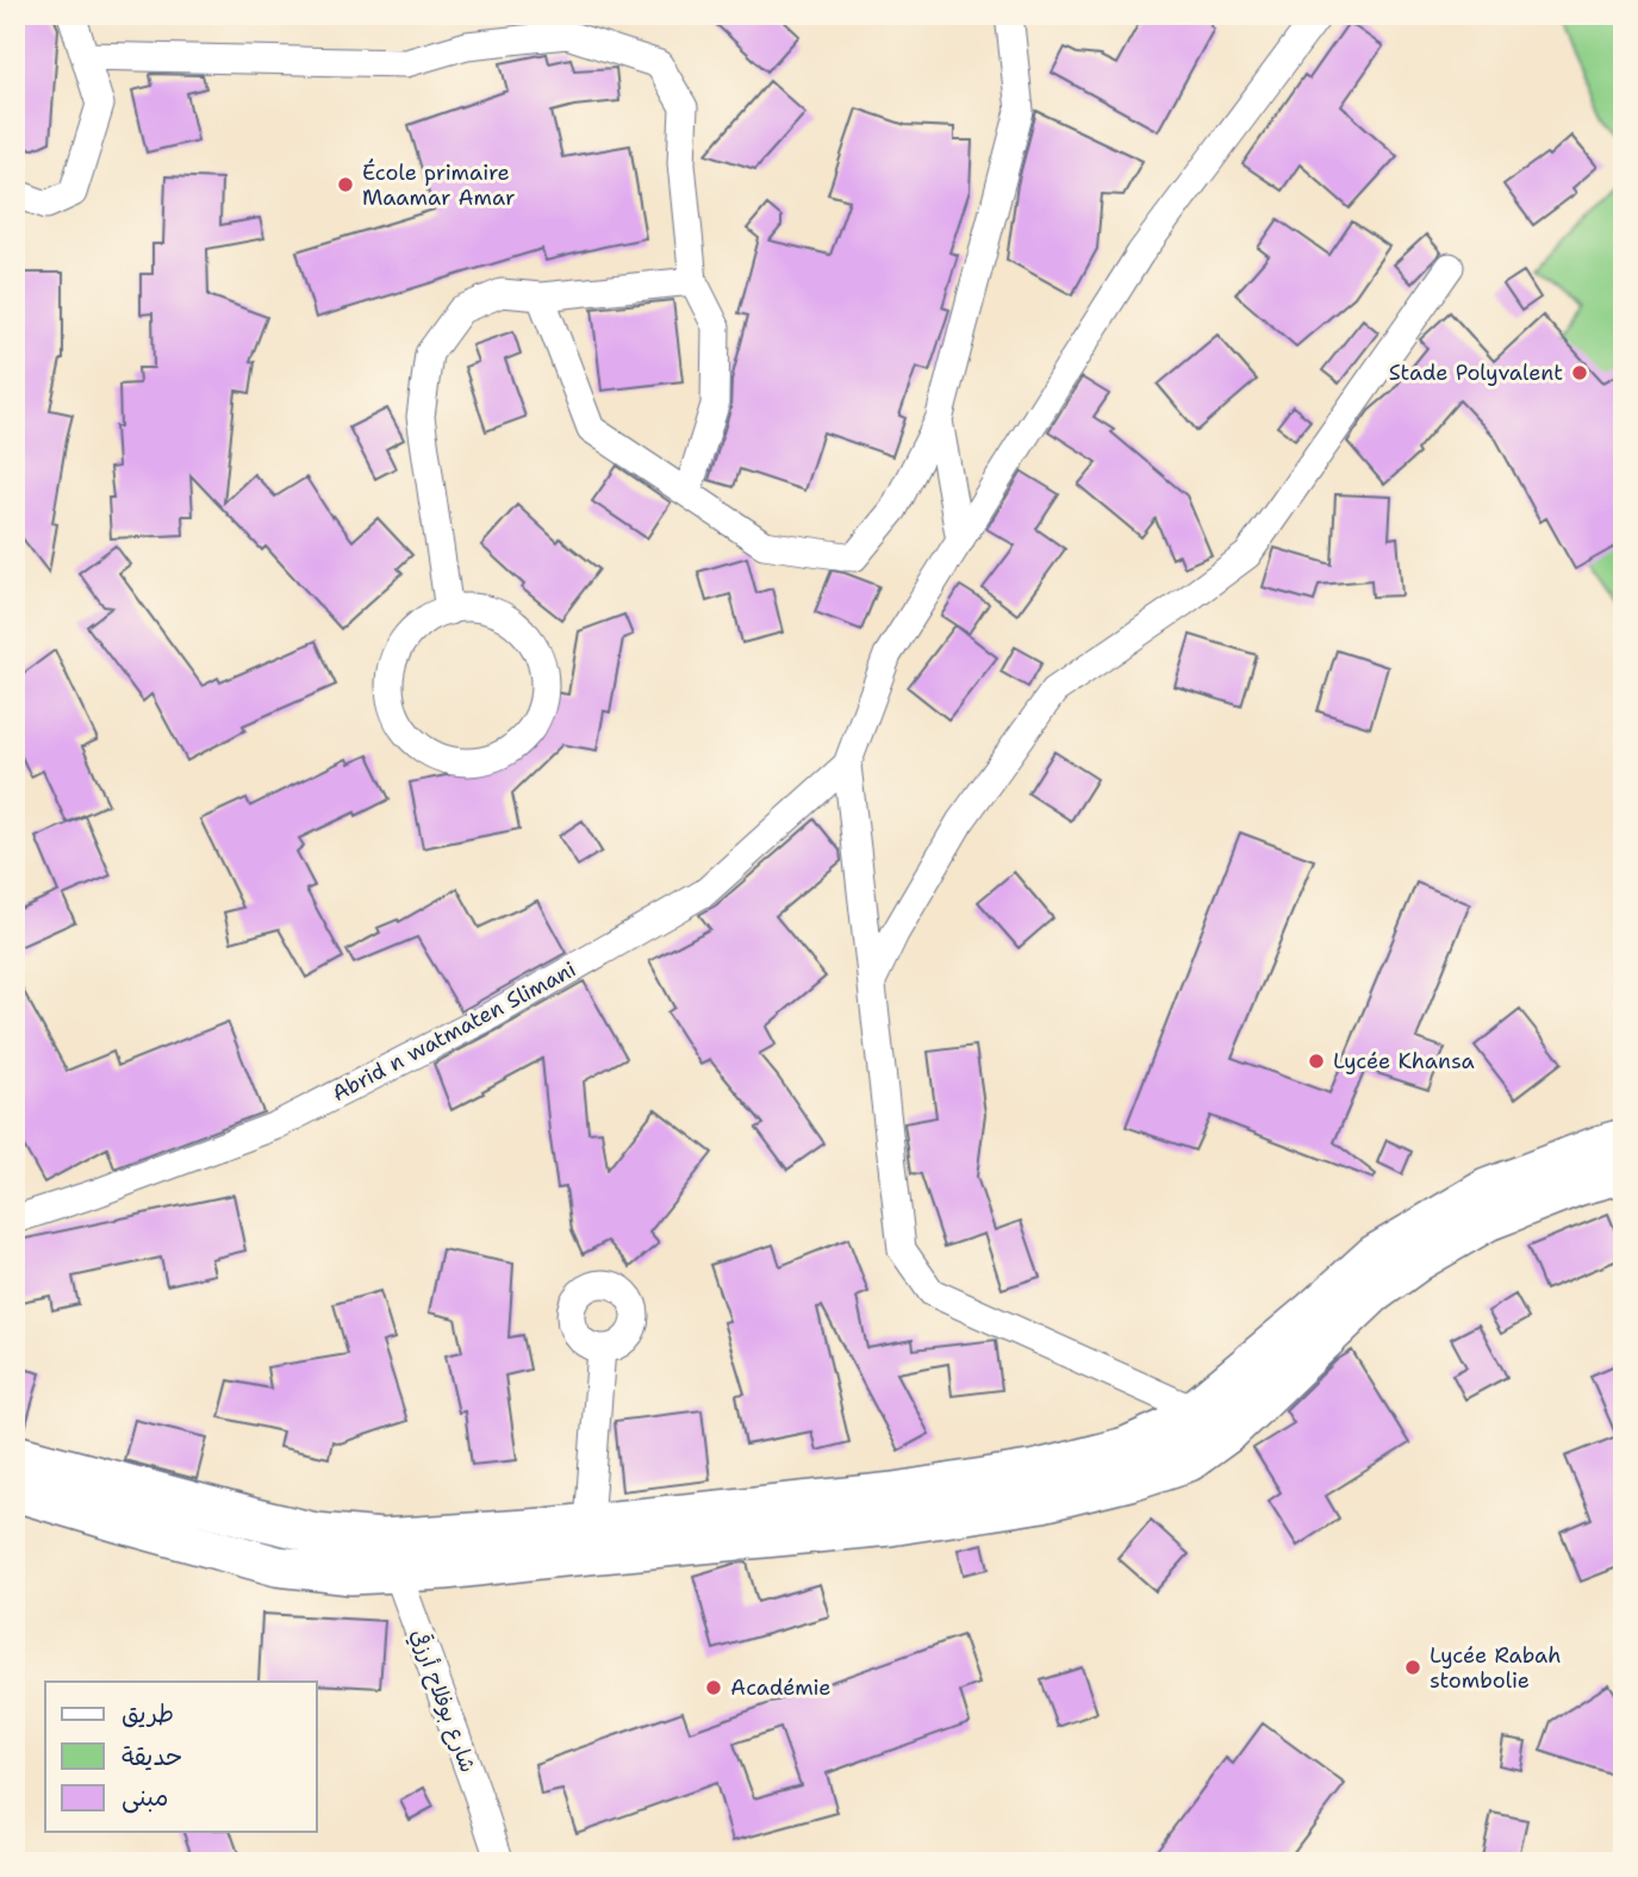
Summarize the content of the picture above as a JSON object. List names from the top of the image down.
{
  "streets": {
    "street": ["Abrid n watmaten Slimani", "شارع بوفلاح أرزقي"]
  },
  "places": [
    "École primaire Maamar Amar",
    "Stade Polyvalent",
    "Lycée Khansa",
    "Lycée Rabah stombolie",
    "Académie"
  ],
  "legend": ["طريق", "حديقة", "مبنى"]
}
